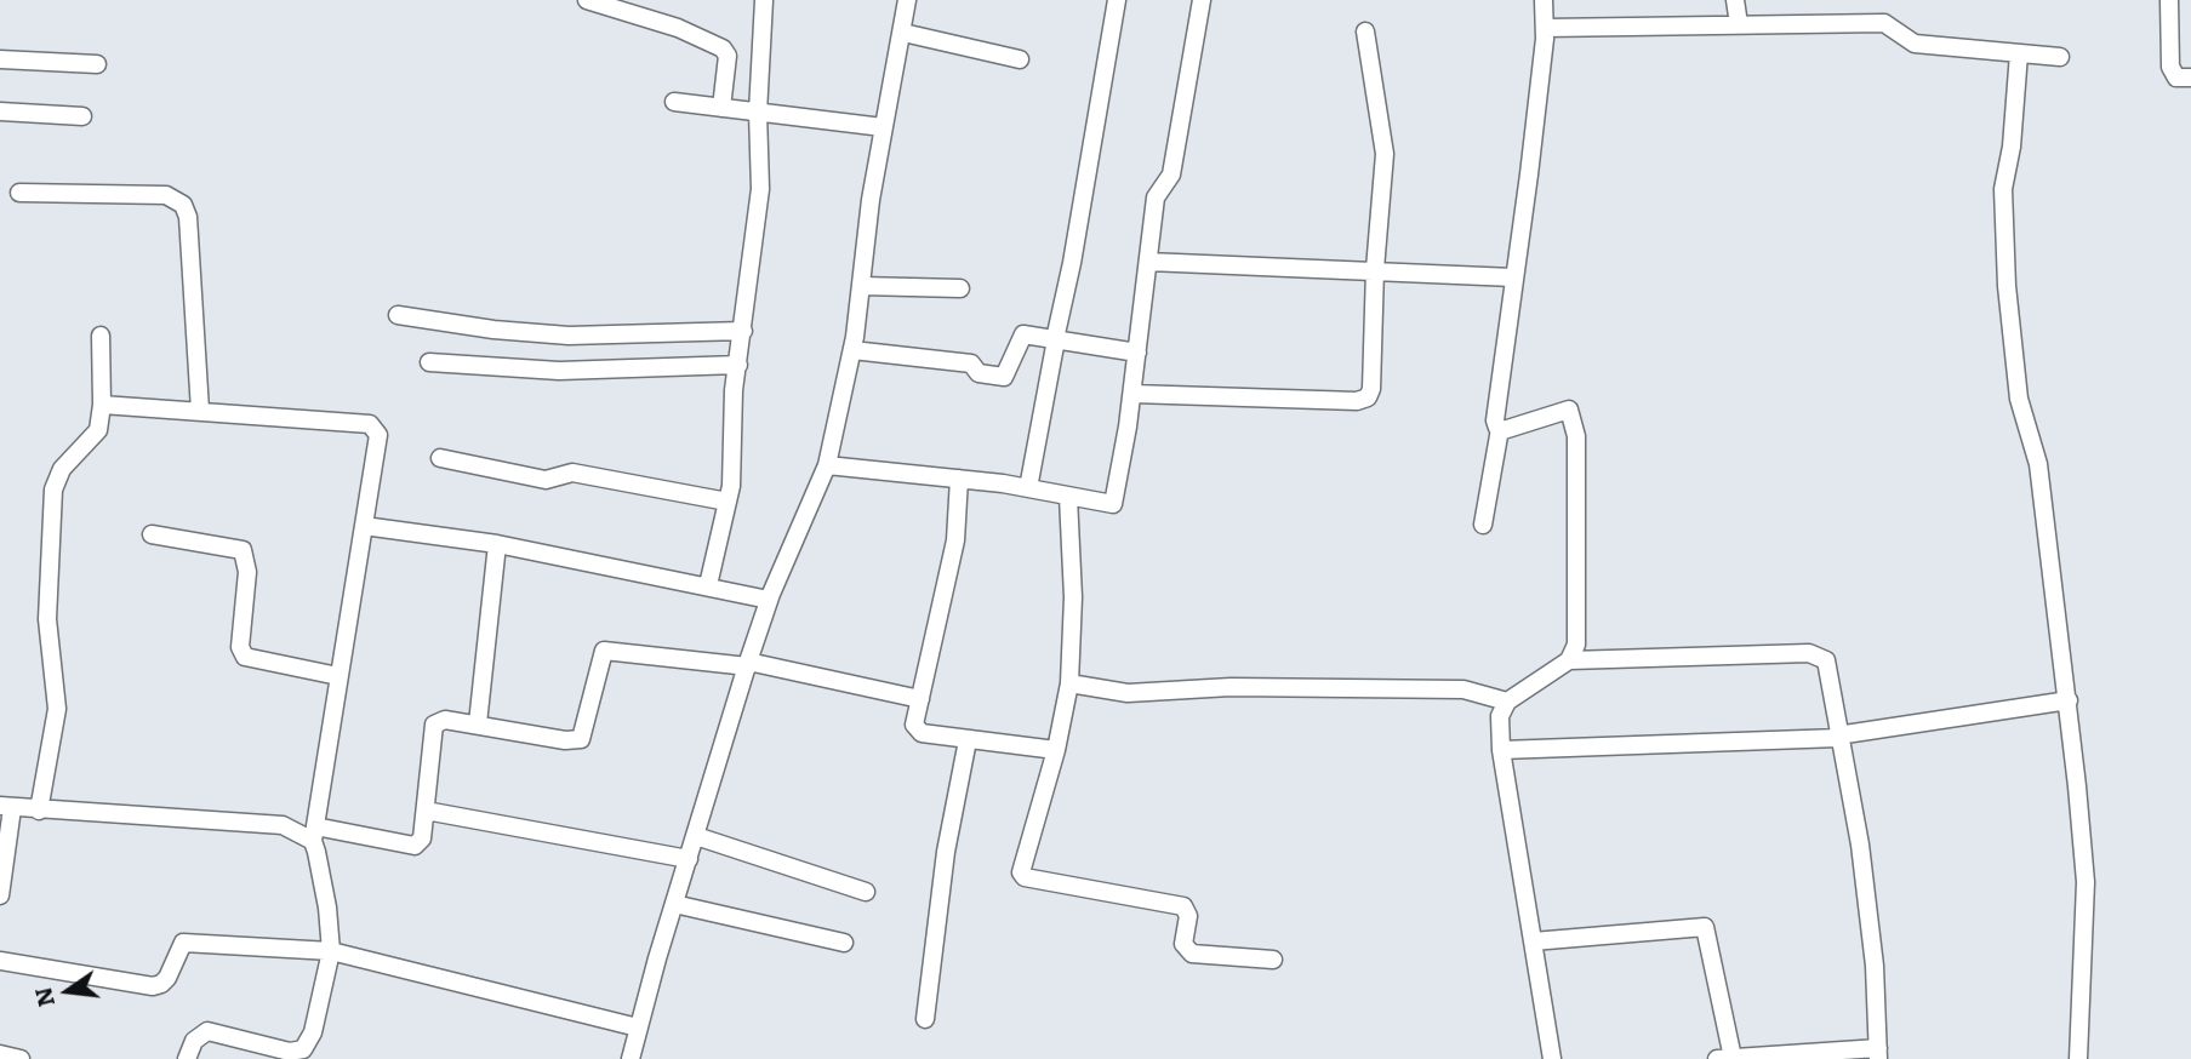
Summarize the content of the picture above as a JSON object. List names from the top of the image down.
{
  "north": "left"
}
